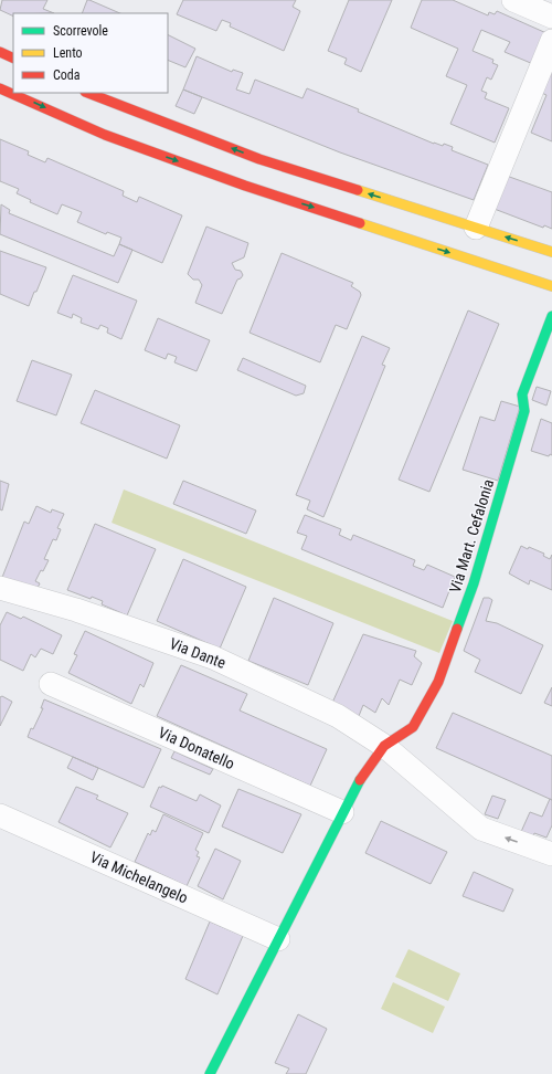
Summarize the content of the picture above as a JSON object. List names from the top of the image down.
{
  "streets": {
    "main road": ["Via Mart. Cefalonia"],
    "street": ["Via Dante", "Via Donatello", "Via Michelangelo"]
  },
  "crossings": [
    ["Via Mart. Cefalonia", "Via Dante"]
  ],
  "legend": ["Scorrevole", "Lento", "Coda"]
}
